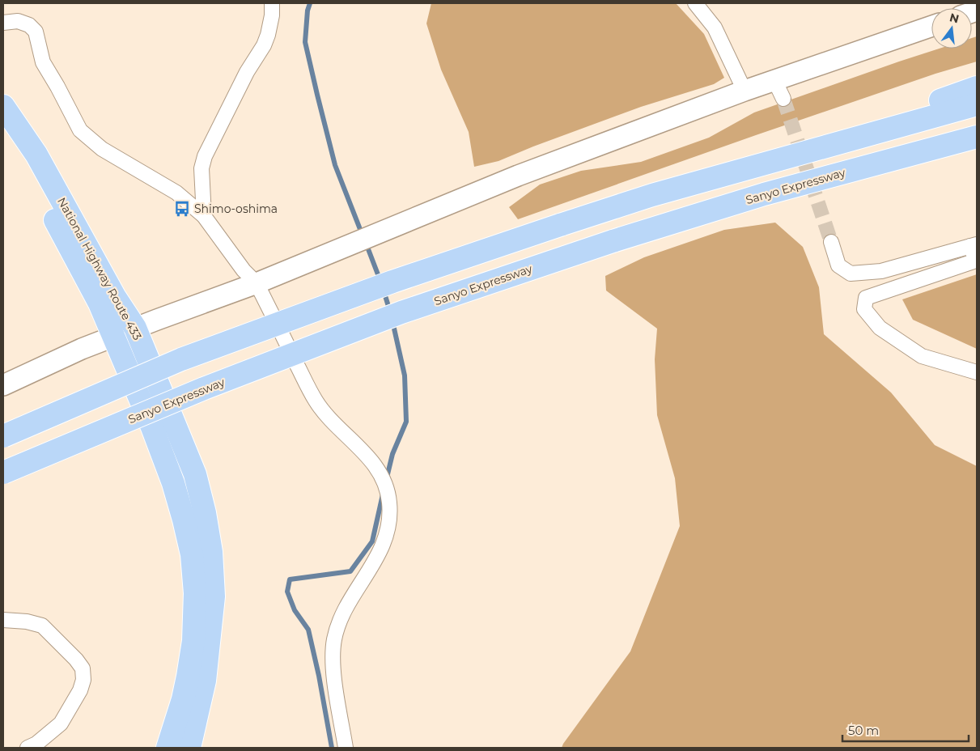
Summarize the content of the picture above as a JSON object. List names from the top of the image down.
{
  "streets": {
    "highway": ["Sanyo Expressway", "National Highway Route 433"]
  },
  "places": {
    "bus stop": ["Shimo-oshima"]
  },
  "scale_bar": "50 m",
  "north": "top"
}
